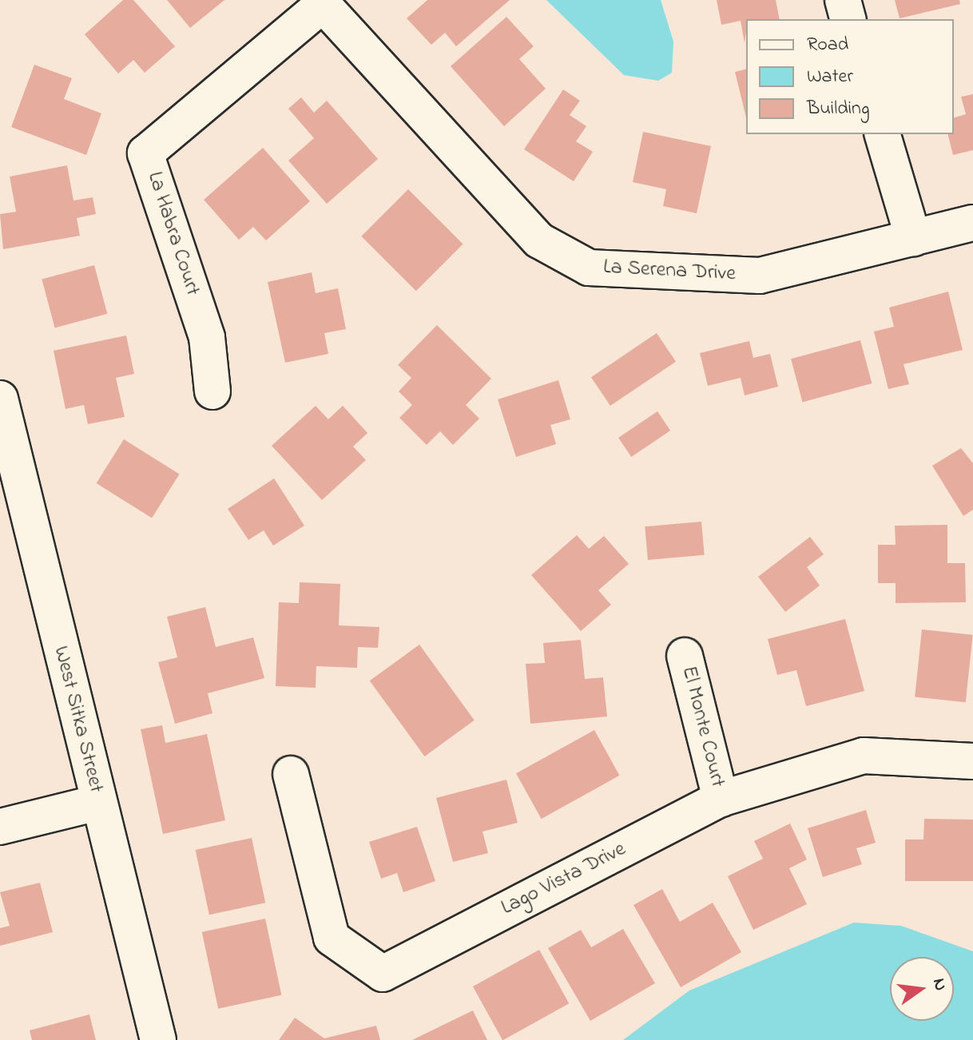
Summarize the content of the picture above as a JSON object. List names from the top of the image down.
{
  "streets": {
    "street": [
      "La Habra Court",
      "La Serena Drive",
      "West Sitka Street",
      "El Monte Court",
      "Lago Vista Drive"
    ]
  },
  "crossings": [
    ["La Habra Court", "La Serena Drive"],
    ["El Monte Court", "Lago Vista Drive"]
  ],
  "legend": ["Road", "Water", "Building"],
  "north": "right"
}
